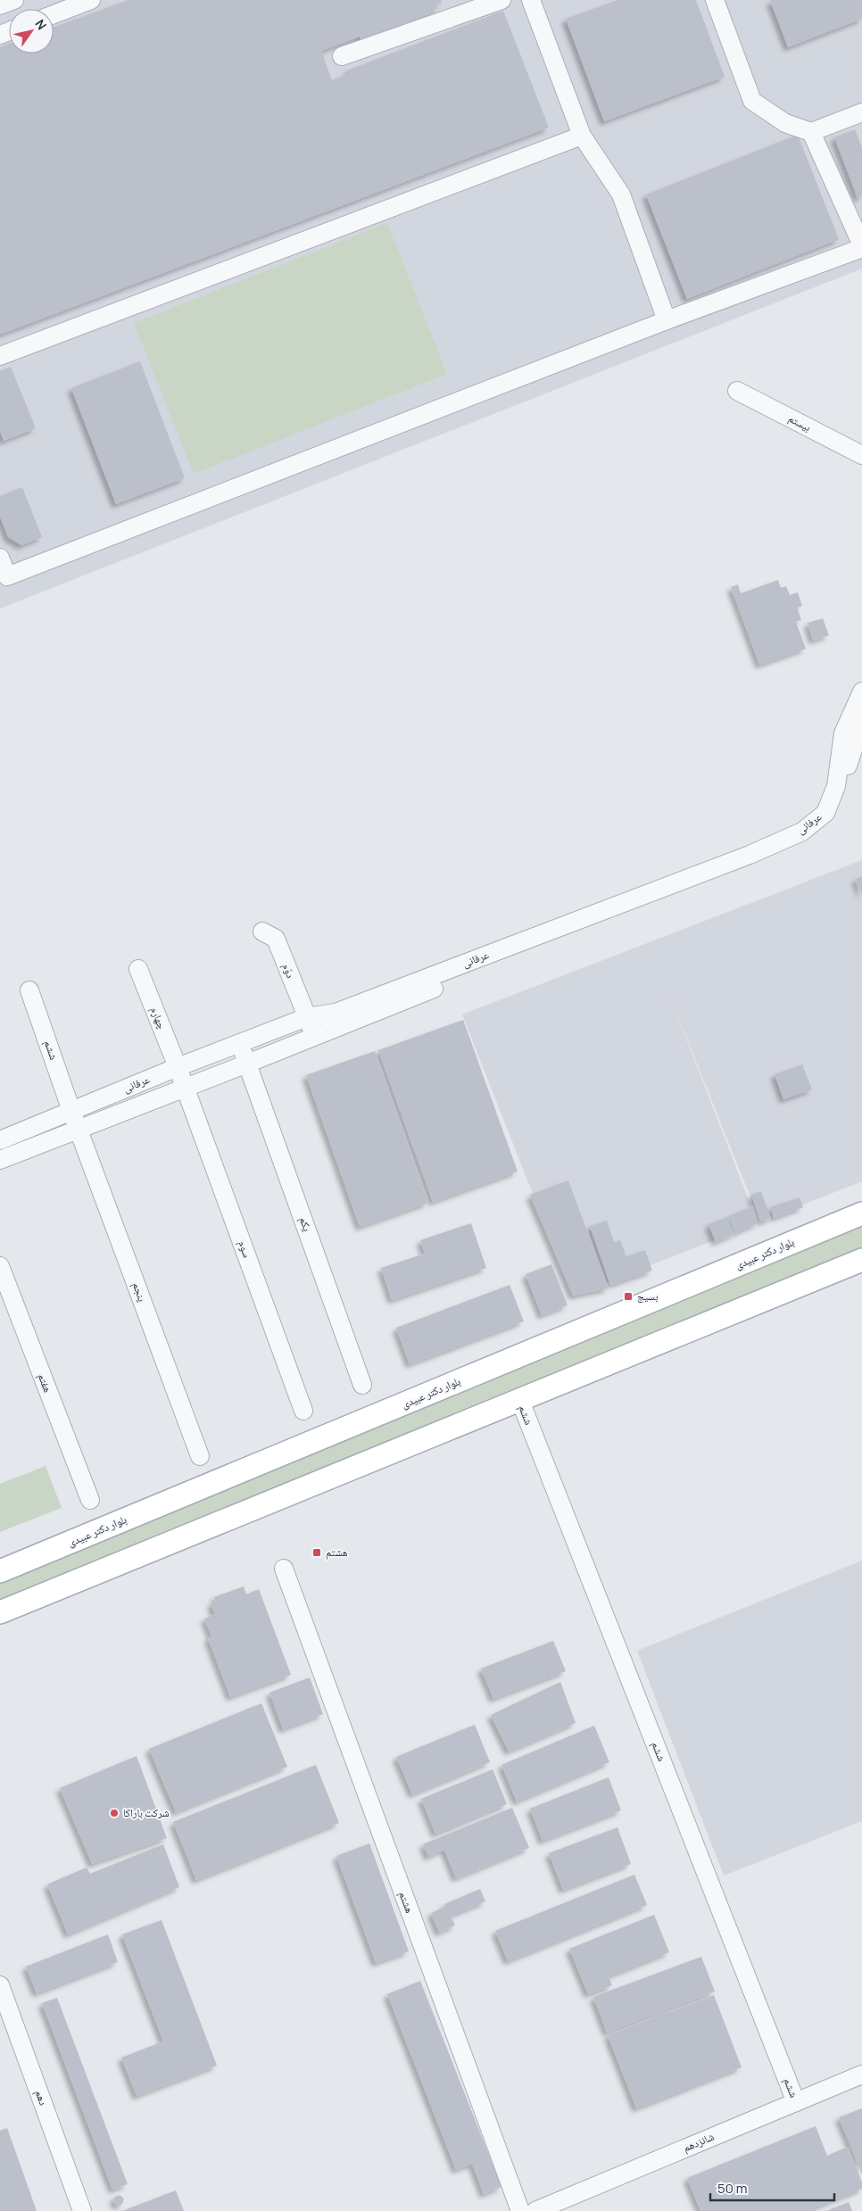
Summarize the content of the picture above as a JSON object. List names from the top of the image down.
{
  "streets": {
    "main road": ["بلوار دکتر عبیدی"],
    "street": [
      "بیستم",
      "عرفانی",
      "دوّم",
      "چهارم",
      "ششم",
      "یکم",
      "سوم",
      "پنجم",
      "هفتم",
      "هشتم",
      "دهم",
      "شانزدهم"
    ]
  },
  "crossings": [
    ["عرفانی", "دوّم"],
    ["عرفانی", "چهارم"],
    ["عرفانی", "ششم"],
    ["عرفانی", "یکم"],
    ["عرفانی", "سوم"],
    ["عرفانی", "پنجم"],
    ["چهارم", "سوم"],
    ["ششم", "پنجم"],
    ["ششم", "شانزدهم"]
  ],
  "places": {
    "transit": ["بسیج", "هشتم"],
    "other": ["شرکت باراکا"]
  },
  "scale_bar": "50 m",
  "north": "top right"
}
